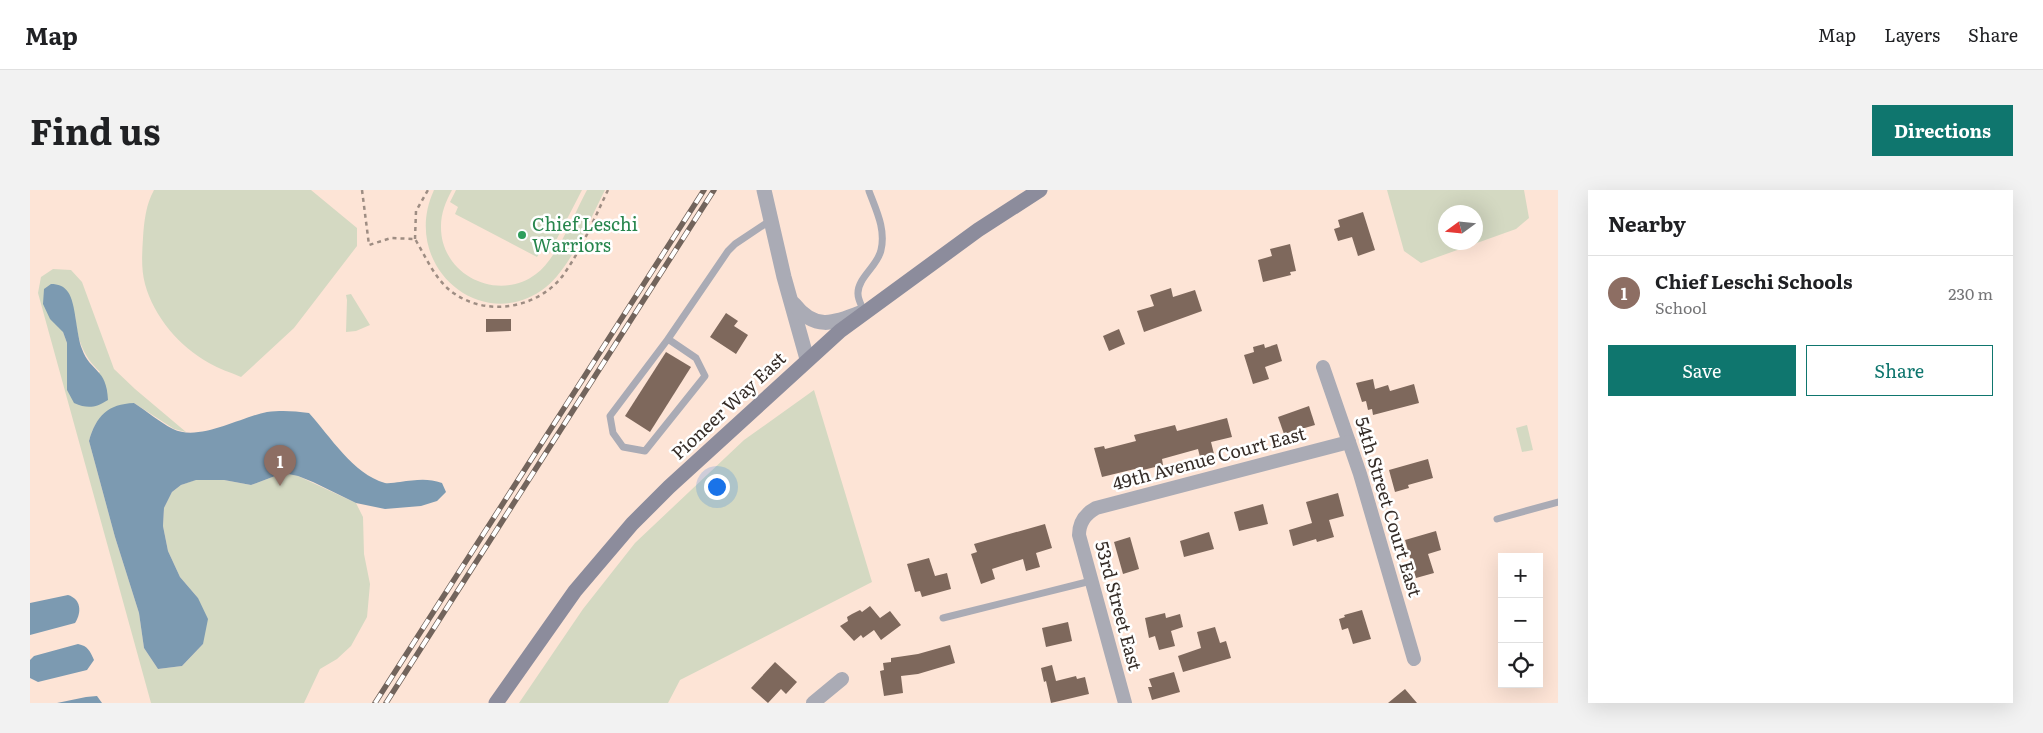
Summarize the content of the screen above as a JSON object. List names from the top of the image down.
{
  "streets": {
    "main road": ["Pioneer Way East"],
    "street": ["49th Avenue Court East", "54th Street Court East", "53rd Street East"]
  },
  "crossings": [
    ["49th Avenue Court East", "54th Street Court East"],
    ["49th Avenue Court East", "53rd Street East"]
  ],
  "places": ["Chief Leschi Warriors"],
  "north": "left",
  "page": {
    "header": "Map",
    "nav": ["Map", "Layers", "Share"],
    "title": "Find us",
    "buttons": [
      "Directions",
      ["Save", "Share"]
    ],
    "heading": "Nearby",
    "list": [
      {
        "mark": "1",
        "name": "Chief Leschi Schools",
        "note": "School",
        "value": "230 m"
      }
    ],
    "pins": "1",
    "map_buttons": ["+", "−"]
  }
}
